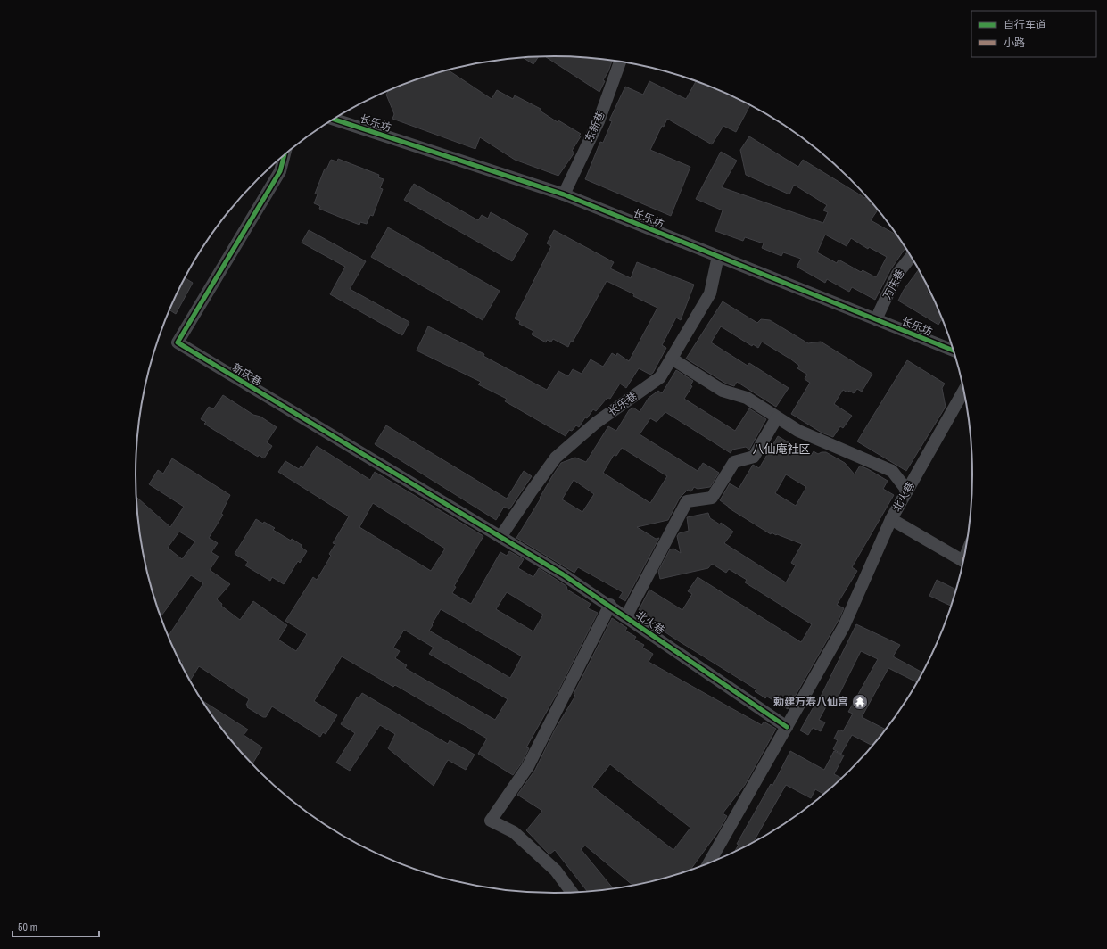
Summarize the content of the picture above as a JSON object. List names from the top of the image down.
{
  "streets": {
    "street": [
      "长乐坊",
      "东新巷",
      "万庆巷",
      "新庆巷",
      "长乐巷",
      "北火巷"
    ]
  },
  "crossings": [
    ["长乐坊", "东新巷"],
    ["长乐坊", "万庆巷"],
    ["长乐坊", "长乐巷"],
    ["新庆巷", "长乐巷"],
    ["新庆巷", "北火巷"],
    ["长乐巷", "北火巷"]
  ],
  "districts": ["八仙庵社区"],
  "places": {
    "temple": ["勅建万寿八仙宫"]
  },
  "legend": ["自行车道", "小路"],
  "scale_bar": "50 m"
}
